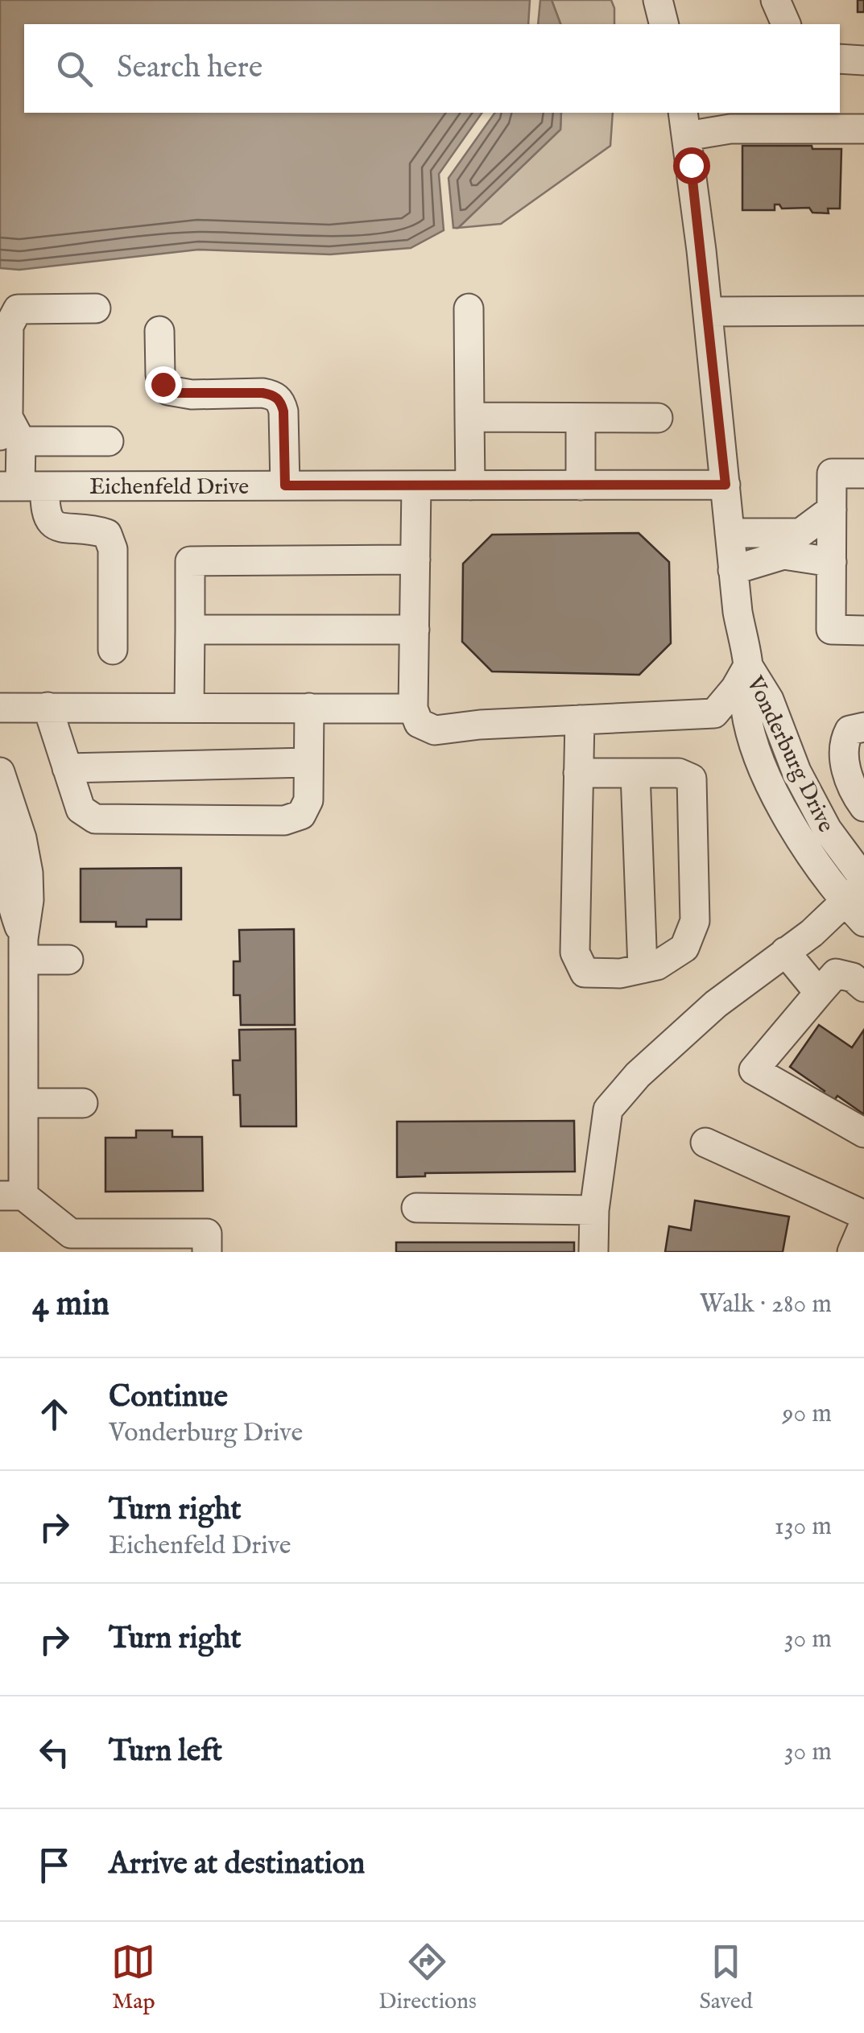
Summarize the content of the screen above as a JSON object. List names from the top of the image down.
{
  "streets": {
    "street": ["Eichenfeld Drive", "Vonderburg Drive"]
  },
  "crossings": [
    ["Eichenfeld Drive", "Vonderburg Drive"]
  ],
  "page": {
    "search": "Search here",
    "heading": ["4 min", "Walk · 280 m"],
    "list": [
      ["Continue", "Vonderburg Drive", "90 m"],
      ["Turn right", "Eichenfeld Drive", "130 m"],
      ["Turn right", "30 m"],
      ["Turn left", "30 m"],
      "Arrive at destination"
    ],
    "nav": ["Map", "Directions", "Saved"]
  }
}
